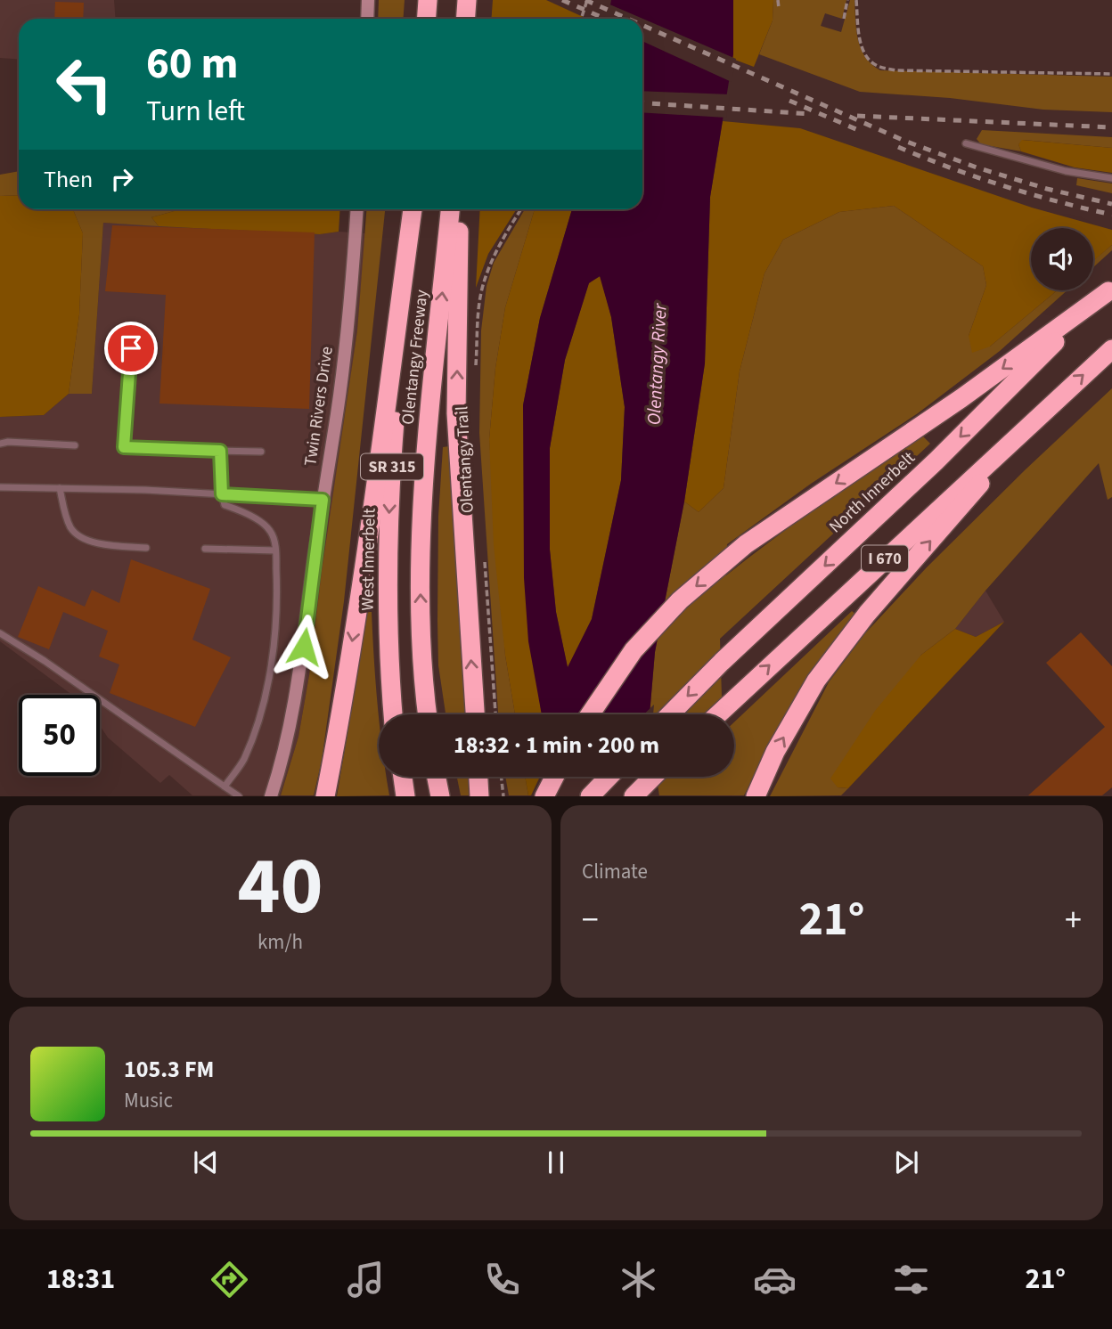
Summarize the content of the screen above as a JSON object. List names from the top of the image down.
{
  "streets": {
    "highway": [
      "Olentangy Freeway",
      "SR 315",
      "North Innerbelt",
      "I 670",
      "West Innerbelt"
    ],
    "main road": ["Twin Rivers Drive"]
  },
  "water": ["Olentangy River"],
  "page": {
    "turn": ["60 m", "Turn left"],
    "then": "Then",
    "limit": "50",
    "trip": "18:32 · 1 min · 200 m",
    "tile": [
      ["40", "km/h"],
      "Climate"
    ],
    "heat": ["−", "21°", "+"],
    "song": ["105.3 FM", "Music"],
    "tabs": ["18:31", "21°"]
  }
}
